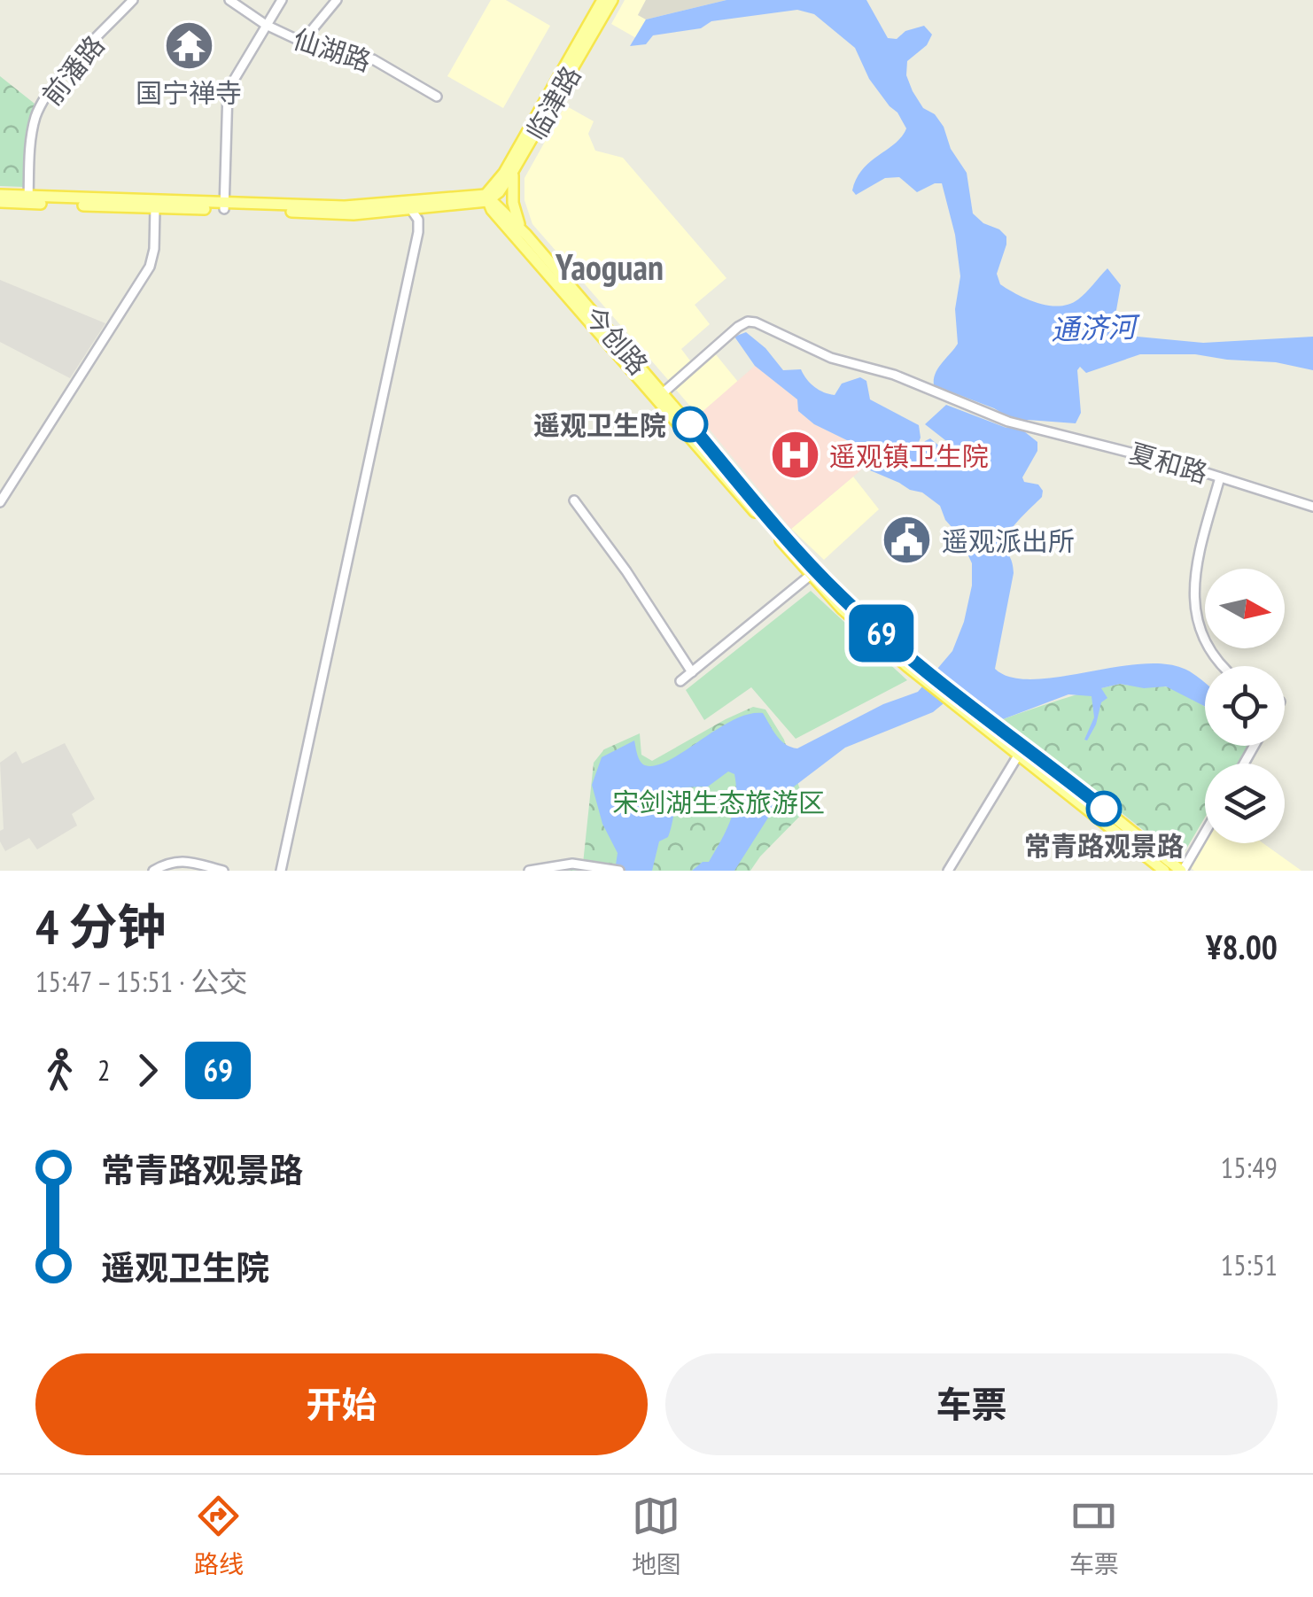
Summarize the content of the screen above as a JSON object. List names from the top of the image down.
{
  "streets": {
    "main road": ["临津路", "今创路"],
    "street": ["仙湖路", "前潘路", "夏和路"]
  },
  "crossings": [
    ["临津路", "今创路"],
    ["今创路", "夏和路"]
  ],
  "districts": ["Yaoguan"],
  "water": ["通济河"],
  "parks": ["宋剑湖生态旅游区"],
  "places": {
    "temple": ["国宁禅寺"],
    "other": ["遥观卫生院", "常青路观景路"],
    "hospital": ["遥观镇卫生院"],
    "public building": ["遥观派出所"]
  },
  "lines": ["bus line 69"],
  "north": "right",
  "page": {
    "on_map": "69",
    "heading": ["4 分钟", "15:47 – 15:51 · 公交", "¥8.00"],
    "legs": ["2", "69"],
    "list": [
      {
        "name": "常青路观景路",
        "value": "15:49"
      },
      {
        "name": "遥观卫生院",
        "value": "15:51"
      }
    ],
    "buttons": ["开始", "车票"],
    "tabs": ["路线", "地图", "车票"]
  }
}
